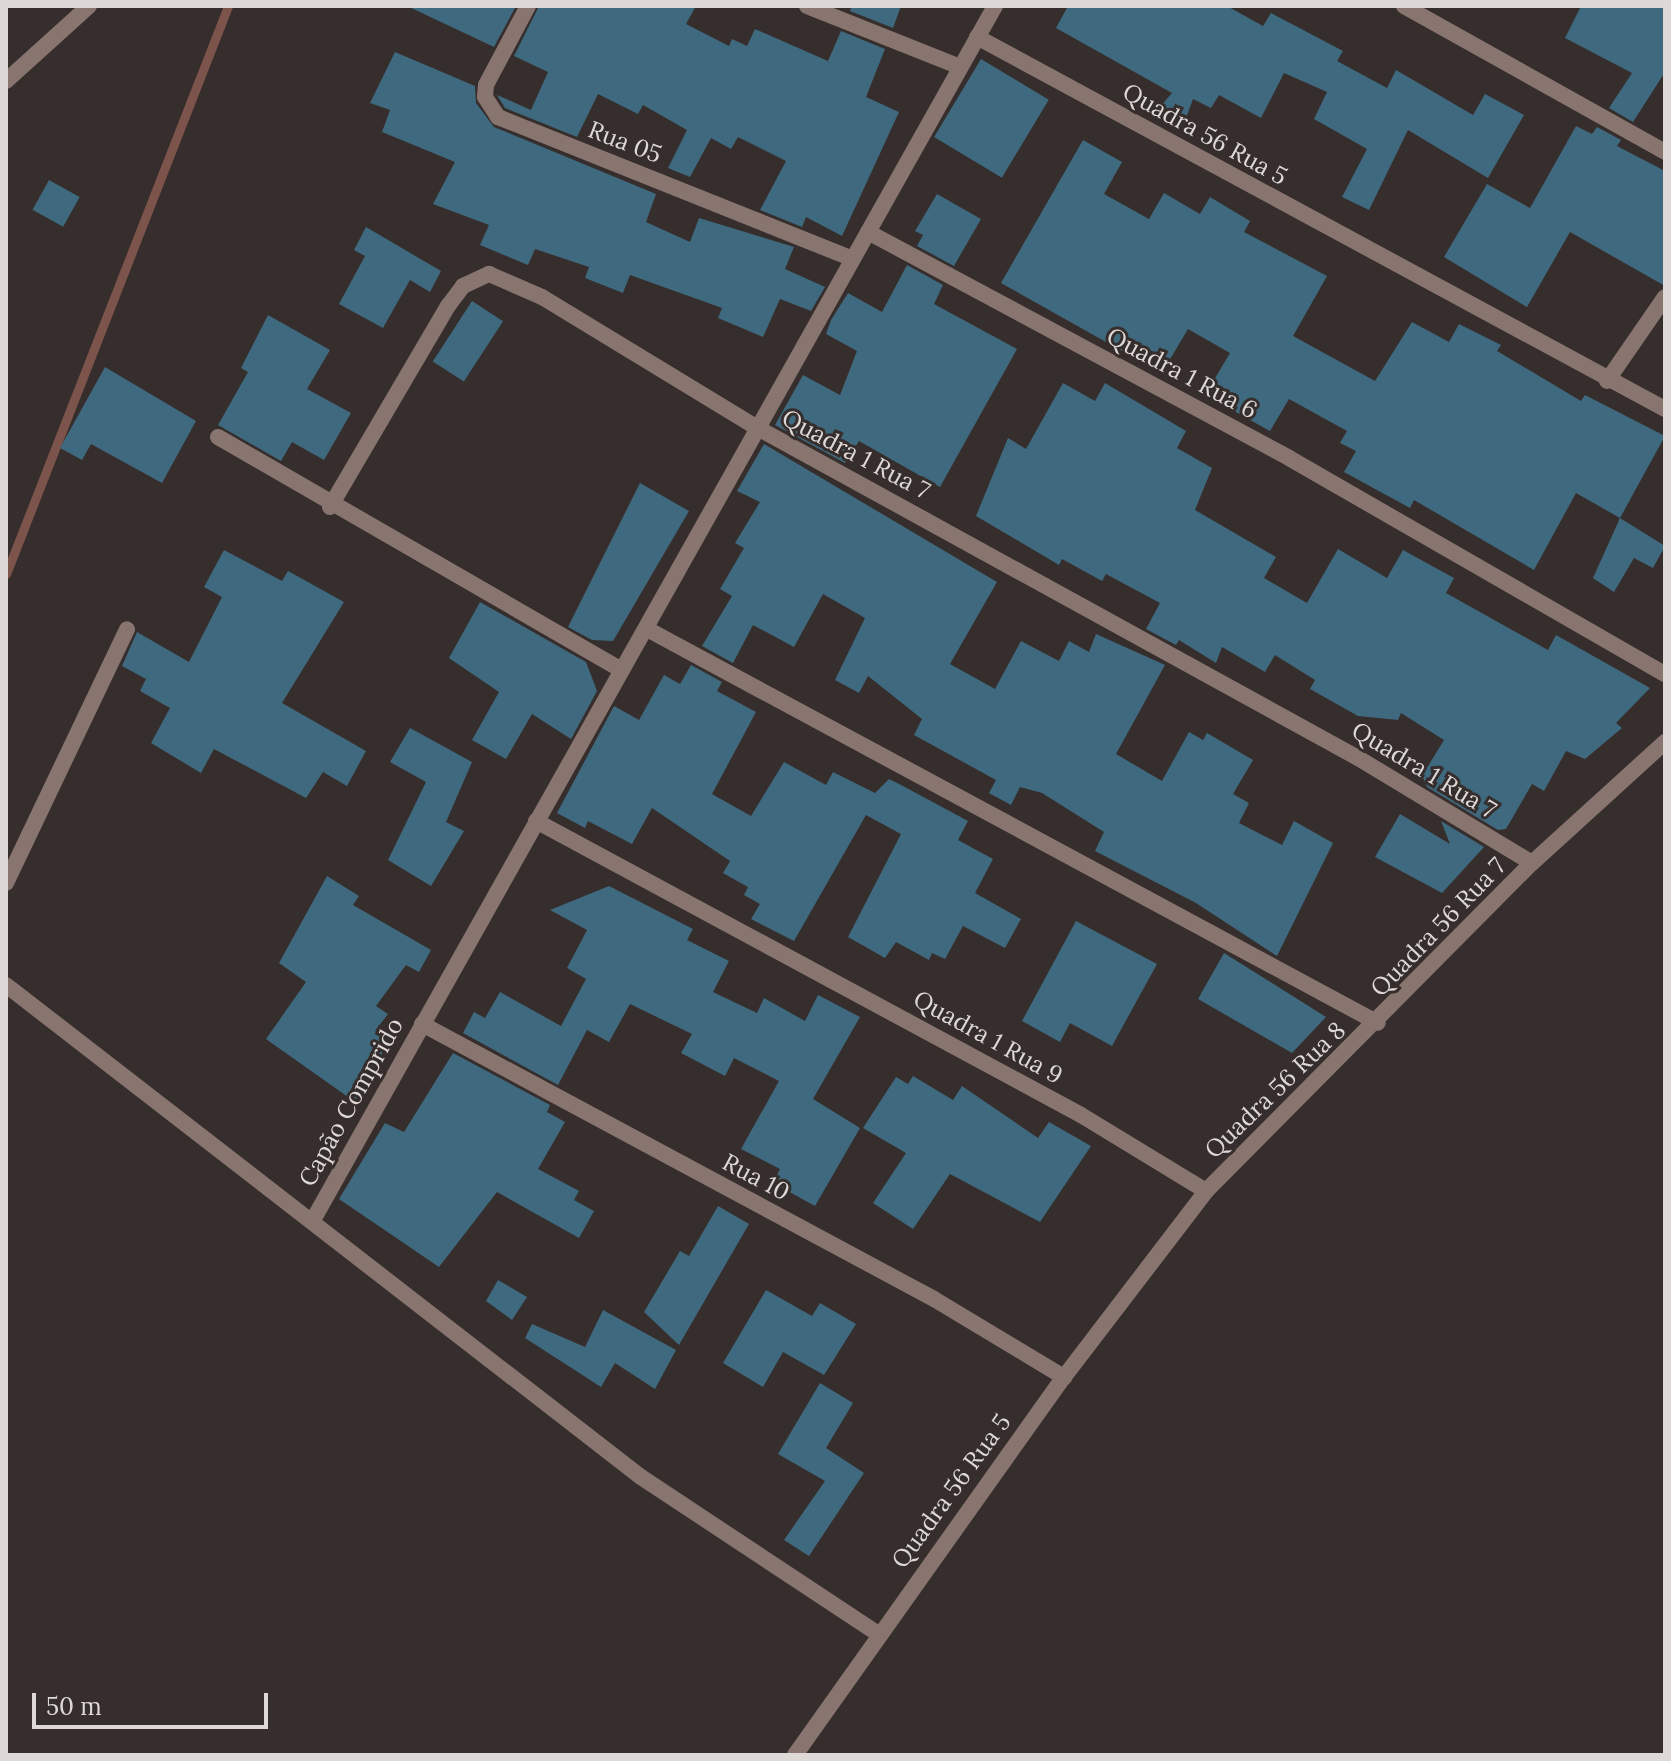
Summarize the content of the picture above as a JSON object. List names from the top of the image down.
{
  "streets": {
    "street": [
      "Quadra 56 Rua 5",
      "Rua 05",
      "Quadra 1 Rua 6",
      "Quadra 1 Rua 7",
      "Quadra 56 Rua 7",
      "Quadra 1 Rua 9",
      "Quadra 56 Rua 8",
      "Capão Comprido",
      "Rua 10"
    ]
  },
  "crossings": [
    ["Quadra 56 Rua 5", "Rua 10"],
    ["Quadra 1 Rua 7", "Quadra 56 Rua 7"],
    ["Quadra 1 Rua 7", "Capão Comprido"],
    ["Quadra 56 Rua 7", "Quadra 56 Rua 8"],
    ["Quadra 1 Rua 9", "Quadra 56 Rua 8"],
    ["Quadra 1 Rua 9", "Capão Comprido"],
    ["Capão Comprido", "Rua 10"]
  ],
  "scale_bar": "50 m"
}
